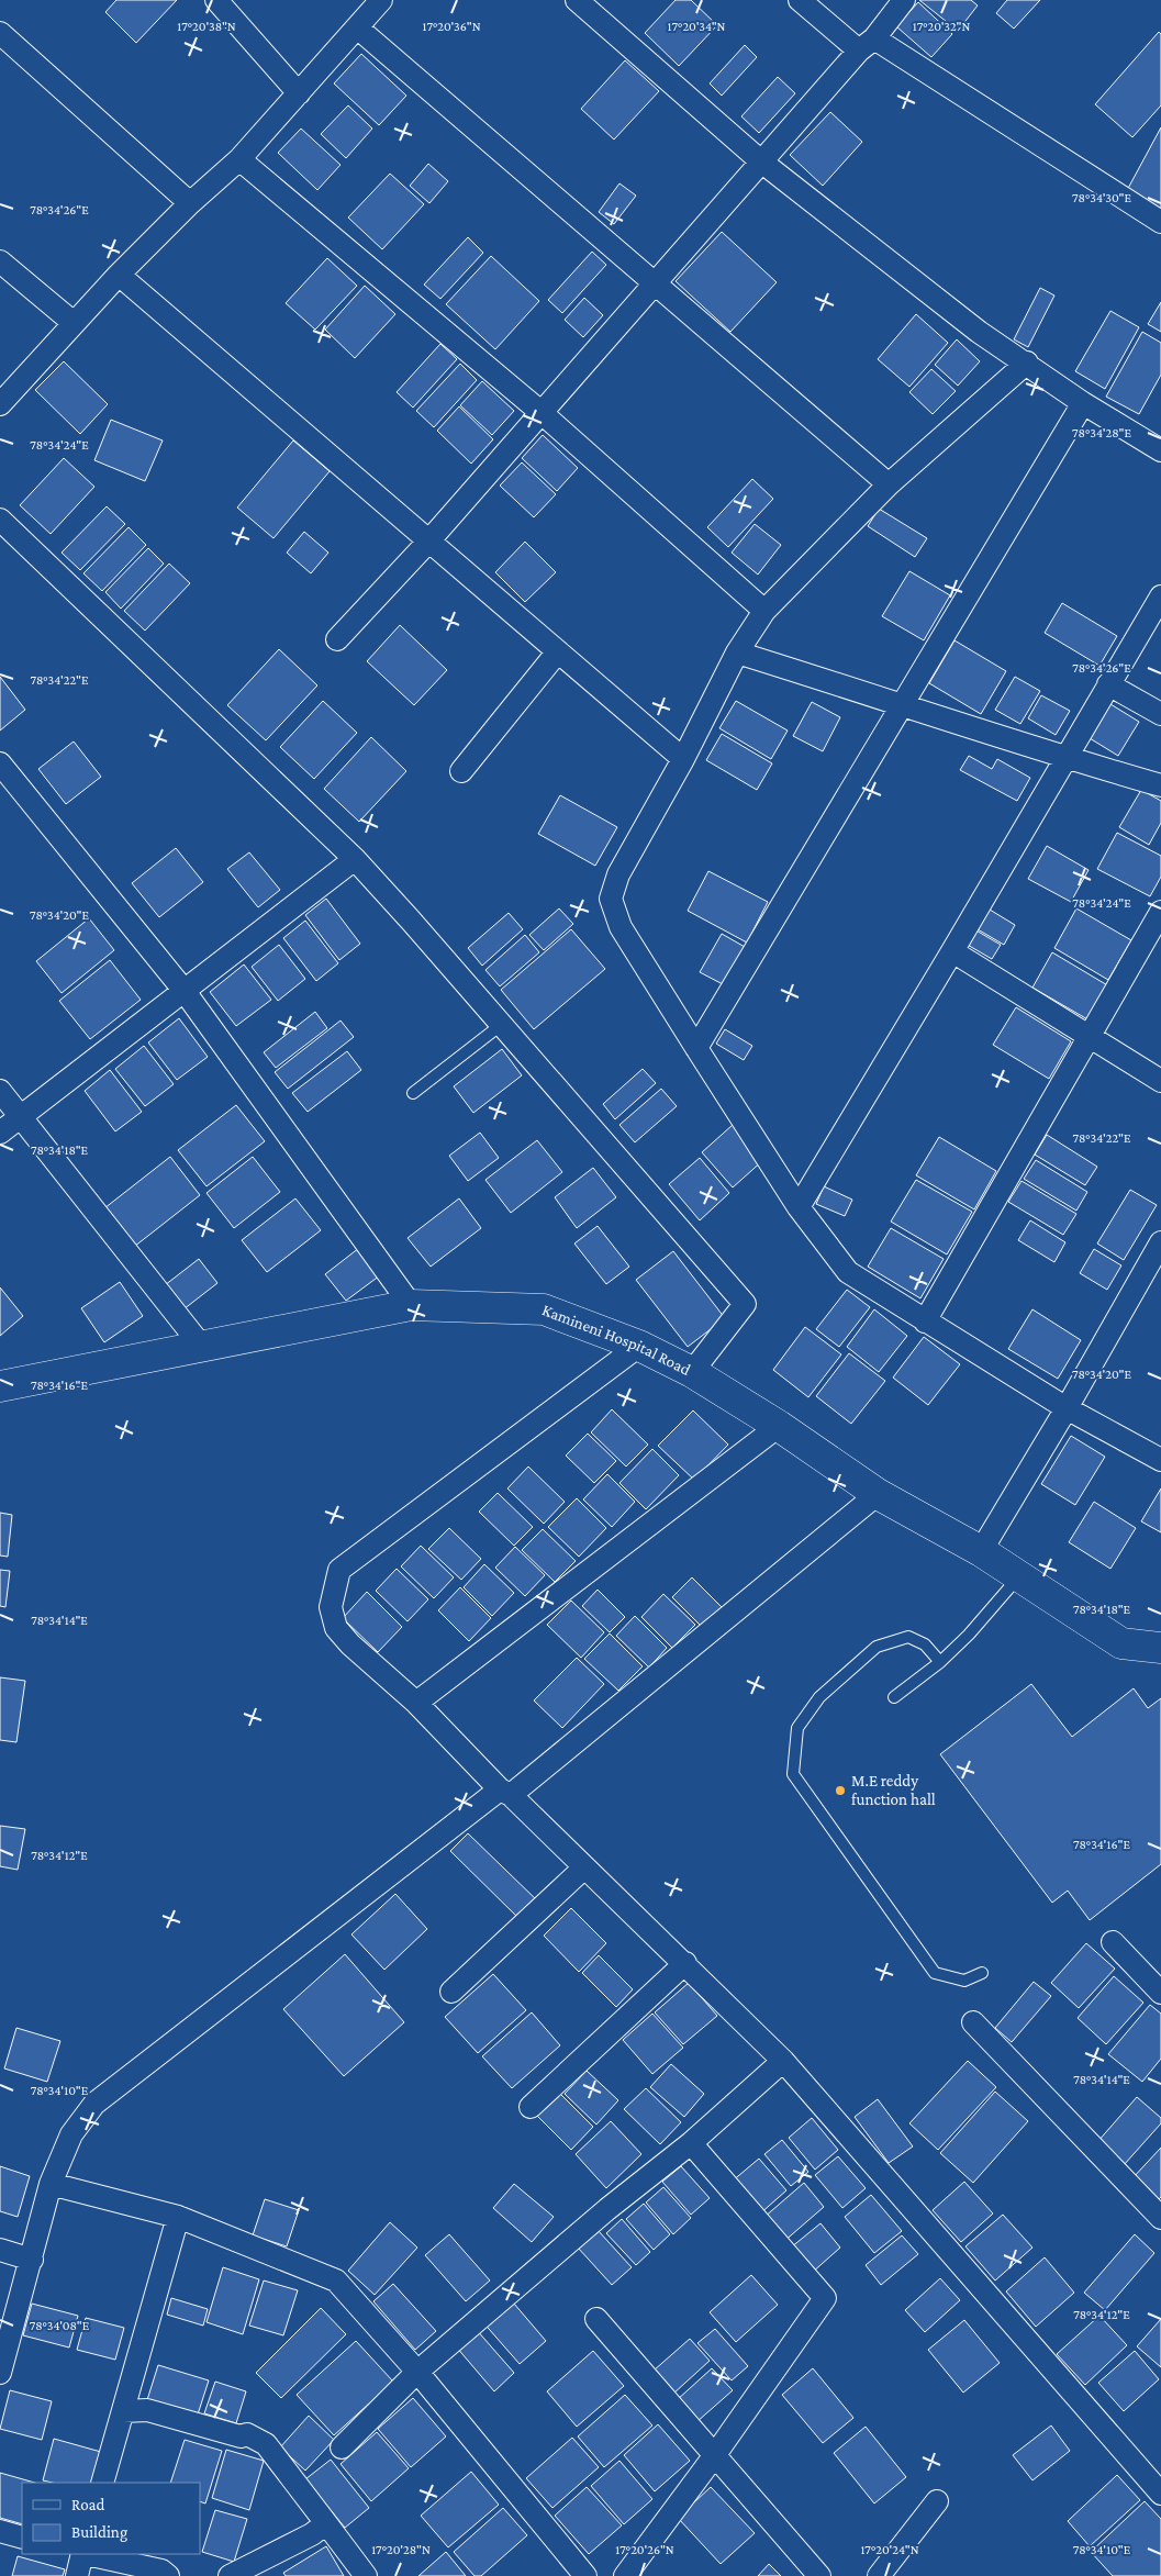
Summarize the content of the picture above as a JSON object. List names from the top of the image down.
{
  "streets": {
    "street": ["Kamineni Hospital Road"]
  },
  "places": ["M.E reddy function hall"],
  "legend": ["Road", "Building"],
  "coordinates": [
    "17°20'38\"N",
    "17°20'36\"N",
    "17°20'34\"N",
    "17°20'32\"N",
    "78°34'30\"E",
    "78°34'26\"E",
    "78°34'28\"E",
    "78°34'24\"E",
    "78°34'22\"E",
    "78°34'20\"E",
    "78°34'18\"E",
    "78°34'16\"E",
    "78°34'14\"E",
    "78°34'12\"E",
    "78°34'10\"E",
    "78°34'08\"E",
    "17°20'28\"N",
    "17°20'26\"N",
    "17°20'24\"N"
  ]
}
